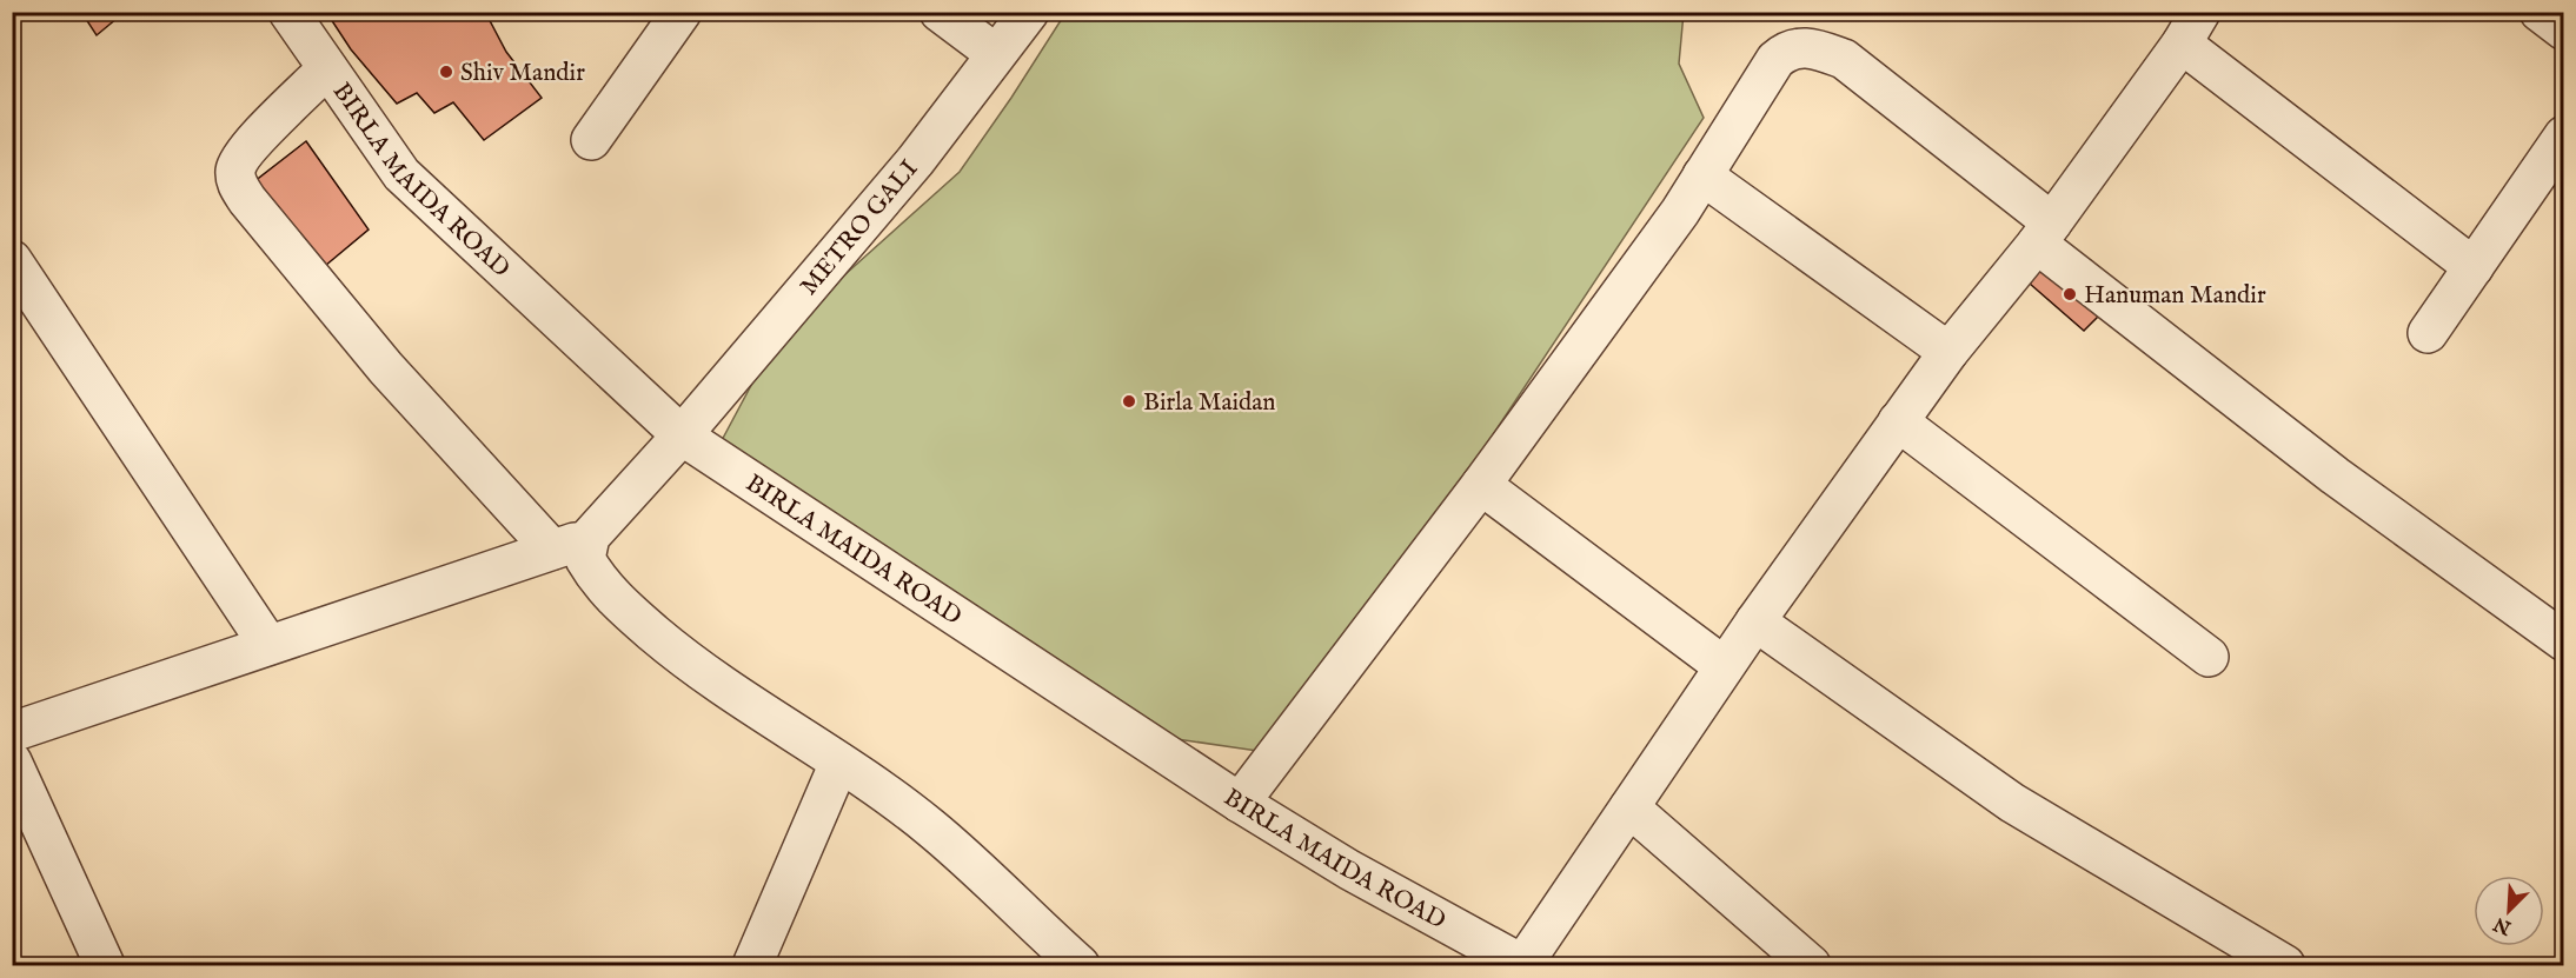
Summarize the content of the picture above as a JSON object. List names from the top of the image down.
{
  "streets": {
    "street": ["BIRLA MAIDA ROAD", "METRO GALI"]
  },
  "crossings": [
    ["BIRLA MAIDA ROAD", "METRO GALI"]
  ],
  "places": ["Shiv Mandir", "Hanuman Mandir", "Birla Maidan"],
  "north": "bottom left"
}
